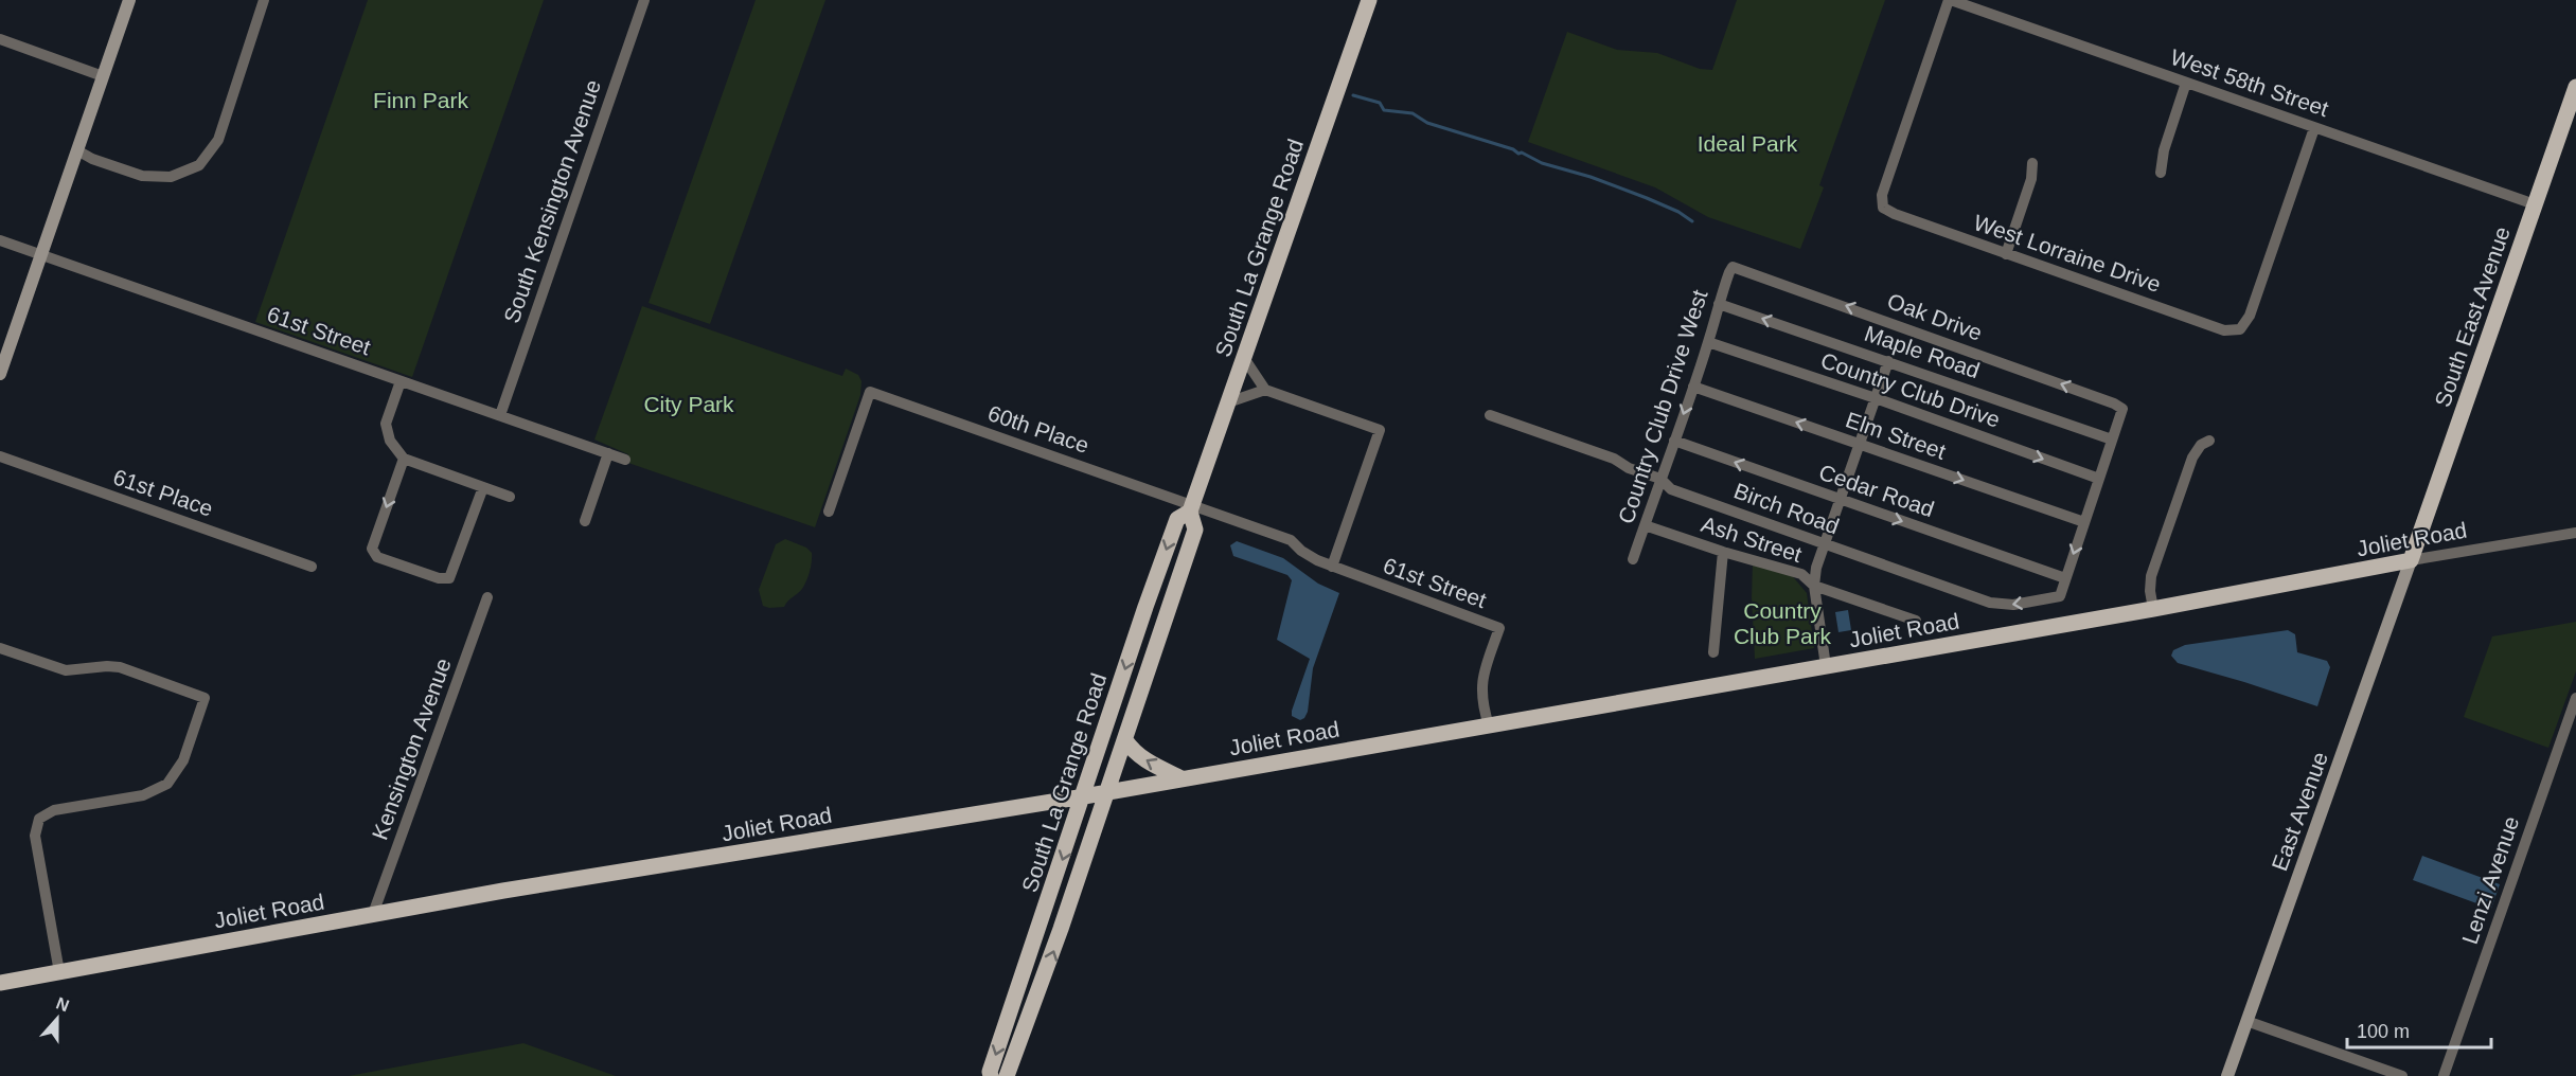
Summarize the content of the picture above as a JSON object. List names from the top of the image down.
{
  "streets": {
    "main road": ["South La Grange Road", "South East Avenue", "Joliet Road"],
    "street": [
      "West 58th Street",
      "South Kensington Avenue",
      "West Lorraine Drive",
      "Oak Drive",
      "61st Street",
      "Maple Road",
      "Country Club Drive",
      "Country Club Drive West",
      "60th Place",
      "Elm Street",
      "Cedar Road",
      "61st Place",
      "Birch Road",
      "Ash Street",
      "Kensington Avenue",
      "East Avenue",
      "Lenzi Avenue"
    ]
  },
  "crossings": [
    ["West 58th Street", "West Lorraine Drive"],
    ["West 58th Street", "South East Avenue"],
    ["South Kensington Avenue", "61st Street"],
    ["South La Grange Road", "61st Street"],
    ["South La Grange Road", "60th Place"],
    ["South La Grange Road", "Joliet Road"],
    ["Oak Drive", "Maple Road"],
    ["Oak Drive", "Country Club Drive West"],
    ["South East Avenue", "Joliet Road"],
    ["South East Avenue", "East Avenue"],
    ["61st Street", "60th Place"],
    ["61st Street", "Joliet Road"],
    ["Maple Road", "Country Club Drive West"],
    ["Country Club Drive", "Country Club Drive West"],
    ["Country Club Drive West", "Elm Street"],
    ["Country Club Drive West", "Cedar Road"],
    ["Country Club Drive West", "Birch Road"],
    ["Country Club Drive West", "Ash Street"],
    ["Cedar Road", "Birch Road"],
    ["Joliet Road", "Kensington Avenue"],
    ["Joliet Road", "East Avenue"]
  ],
  "one_way": [
    "Oak Drive",
    "Maple Road",
    "Country Club Drive",
    "Birch Road"
  ],
  "parks": [
    "Finn Park",
    "Ideal Park",
    "City Park",
    "Country Club Park"
  ],
  "scale_bar": "100 m",
  "north": "top"
}
